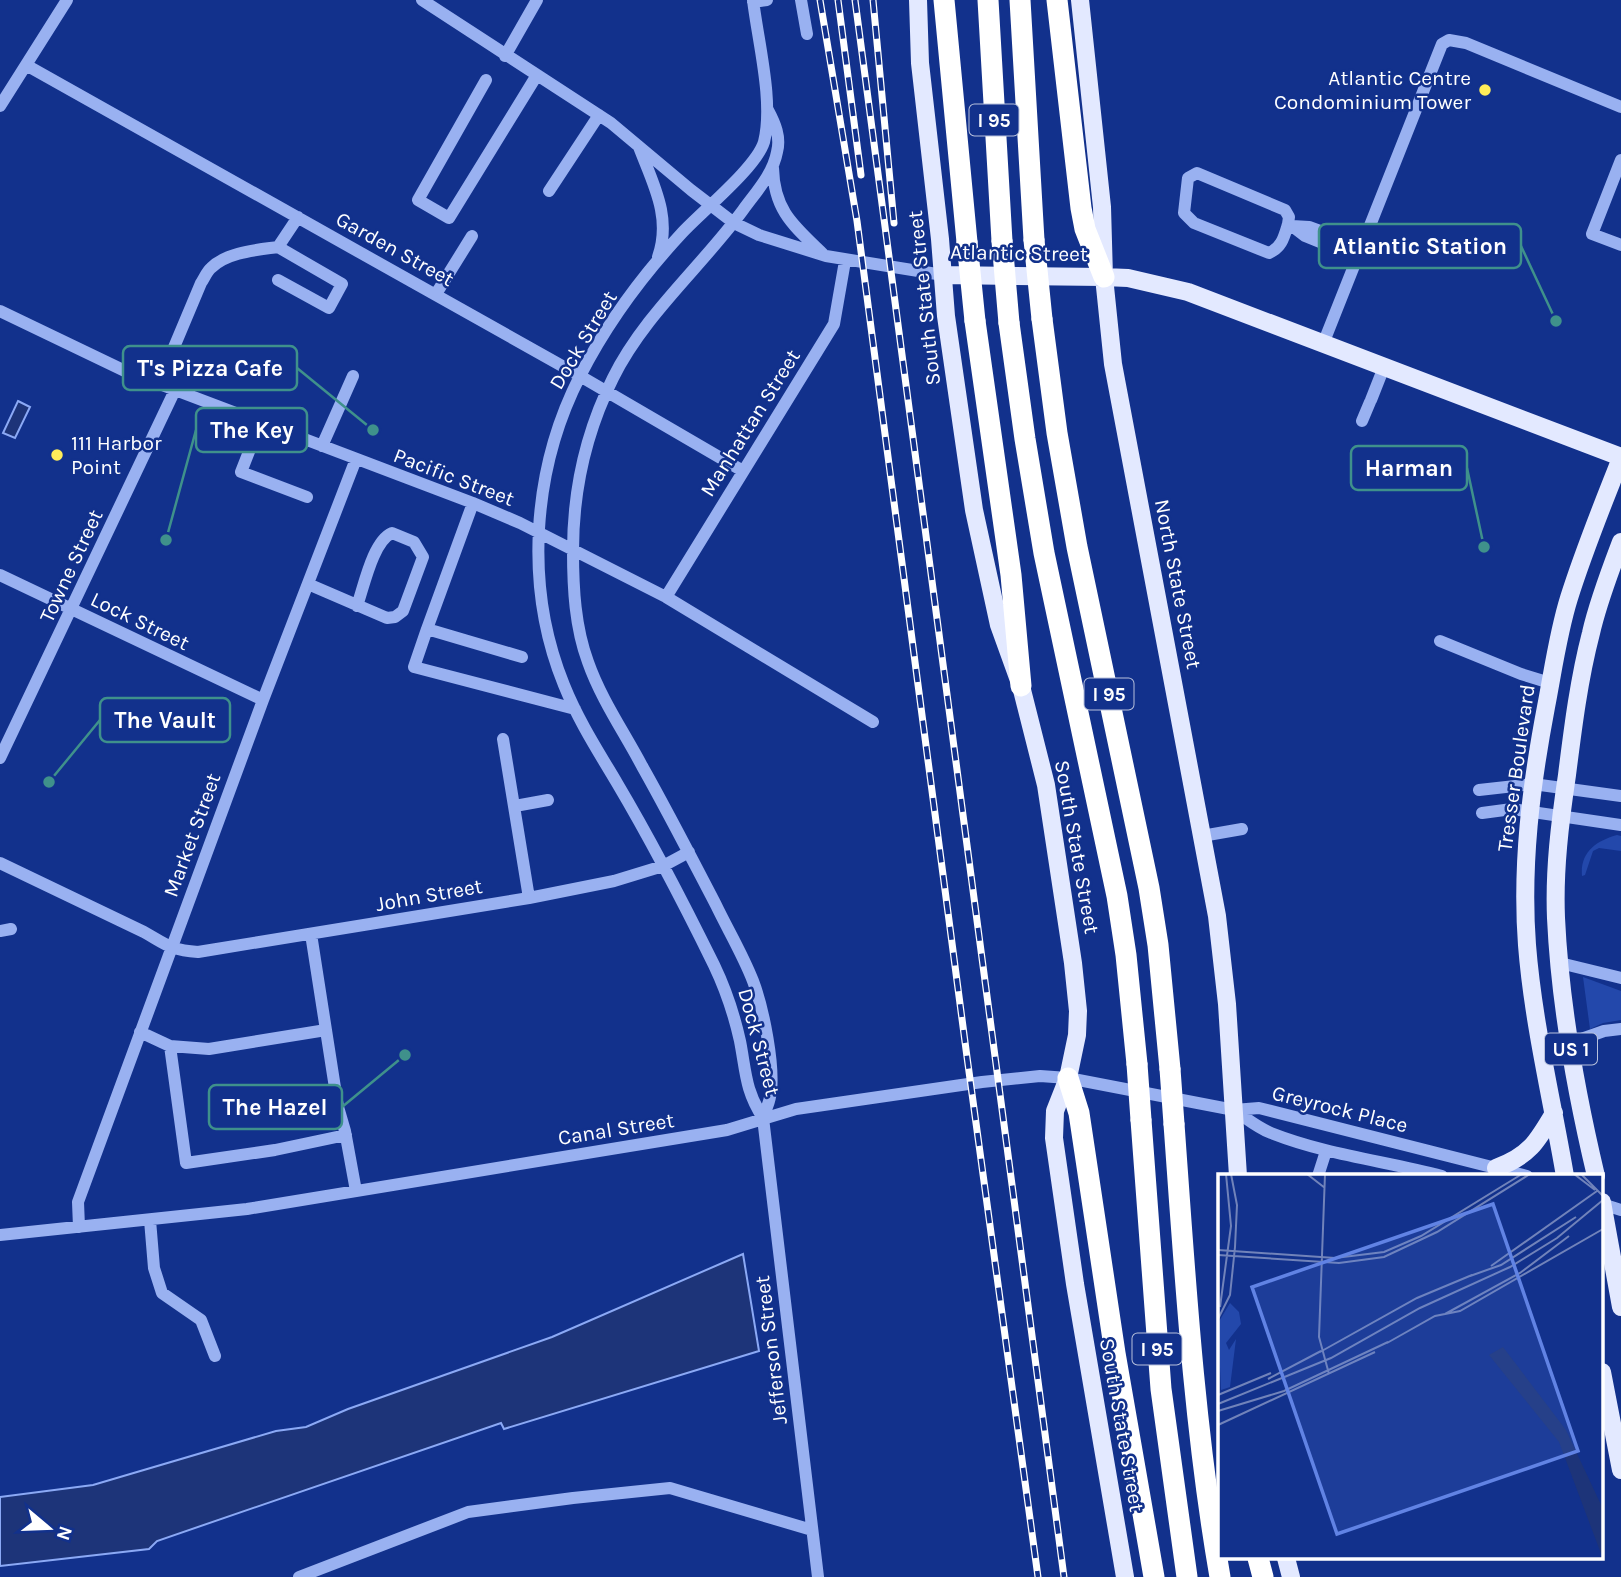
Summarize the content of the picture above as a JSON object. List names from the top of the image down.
{
  "streets": {
    "highway": ["I 95"],
    "main road": [
      "Atlantic Street",
      "South State Street",
      "North State Street",
      "Tresser Boulevard",
      "US 1"
    ],
    "street": [
      "Garden Street",
      "Dock Street",
      "Manhattan Street",
      "Pacific Street",
      "Towne Street",
      "Lock Street",
      "Market Street",
      "John Street",
      "Greyrock Place",
      "Canal Street",
      "Jefferson Street"
    ]
  },
  "crossings": [
    ["Garden Street", "Dock Street"],
    ["Garden Street", "Manhattan Street"],
    ["Atlantic Street", "South State Street"],
    ["Atlantic Street", "Dock Street"],
    ["Atlantic Street", "Manhattan Street"],
    ["Atlantic Street", "North State Street"],
    ["Atlantic Street", "Tresser Boulevard"],
    ["South State Street", "Canal Street"],
    ["Dock Street", "Pacific Street"],
    ["Dock Street", "John Street"],
    ["Dock Street", "Canal Street"],
    ["Dock Street", "Jefferson Street"],
    ["Manhattan Street", "Pacific Street"],
    ["Pacific Street", "Towne Street"],
    ["Pacific Street", "Market Street"],
    ["Towne Street", "Lock Street"],
    ["North State Street", "Greyrock Place"],
    ["North State Street", "Canal Street"],
    ["Lock Street", "Market Street"],
    ["Market Street", "John Street"],
    ["Market Street", "Canal Street"],
    ["Greyrock Place", "Canal Street"],
    ["Canal Street", "Jefferson Street"]
  ],
  "places": [
    "Atlantic Centre Condominium Tower",
    "Atlantic Station",
    "T's Pizza Cafe",
    "111 Harbor Point",
    "The Key",
    "Harman",
    "The Vault",
    "The Hazel"
  ],
  "north": "right"
}
